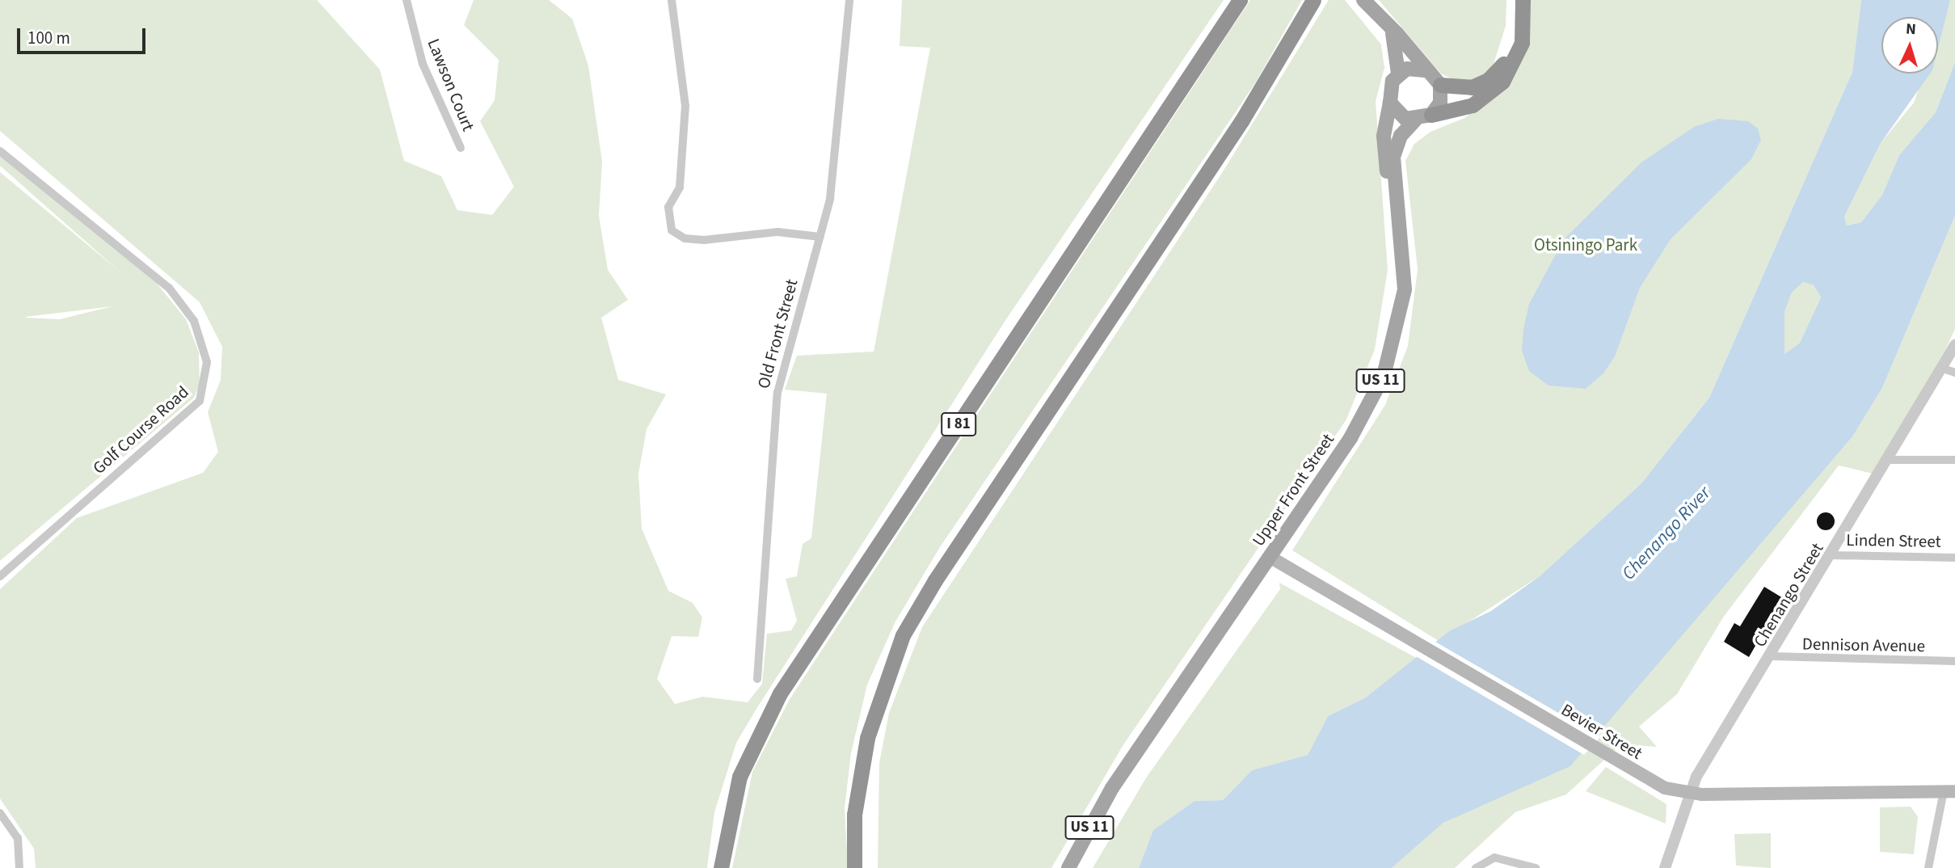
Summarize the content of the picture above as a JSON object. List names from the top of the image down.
{
  "streets": {
    "highway": ["I 81"],
    "main road": ["US 11", "Upper Front Street", "Bevier Street"],
    "street": [
      "Lawson Court",
      "Old Front Street",
      "Golf Course Road",
      "Linden Street",
      "Chenango Street",
      "Dennison Avenue"
    ]
  },
  "crossings": [
    ["Upper Front Street", "Bevier Street"],
    ["Linden Street", "Chenango Street"],
    ["Chenango Street", "Dennison Avenue"],
    ["Chenango Street", "Bevier Street"]
  ],
  "water": ["Chenango River"],
  "parks": ["Otsiningo Park"],
  "scale_bar": "100 m",
  "north": "top"
}
